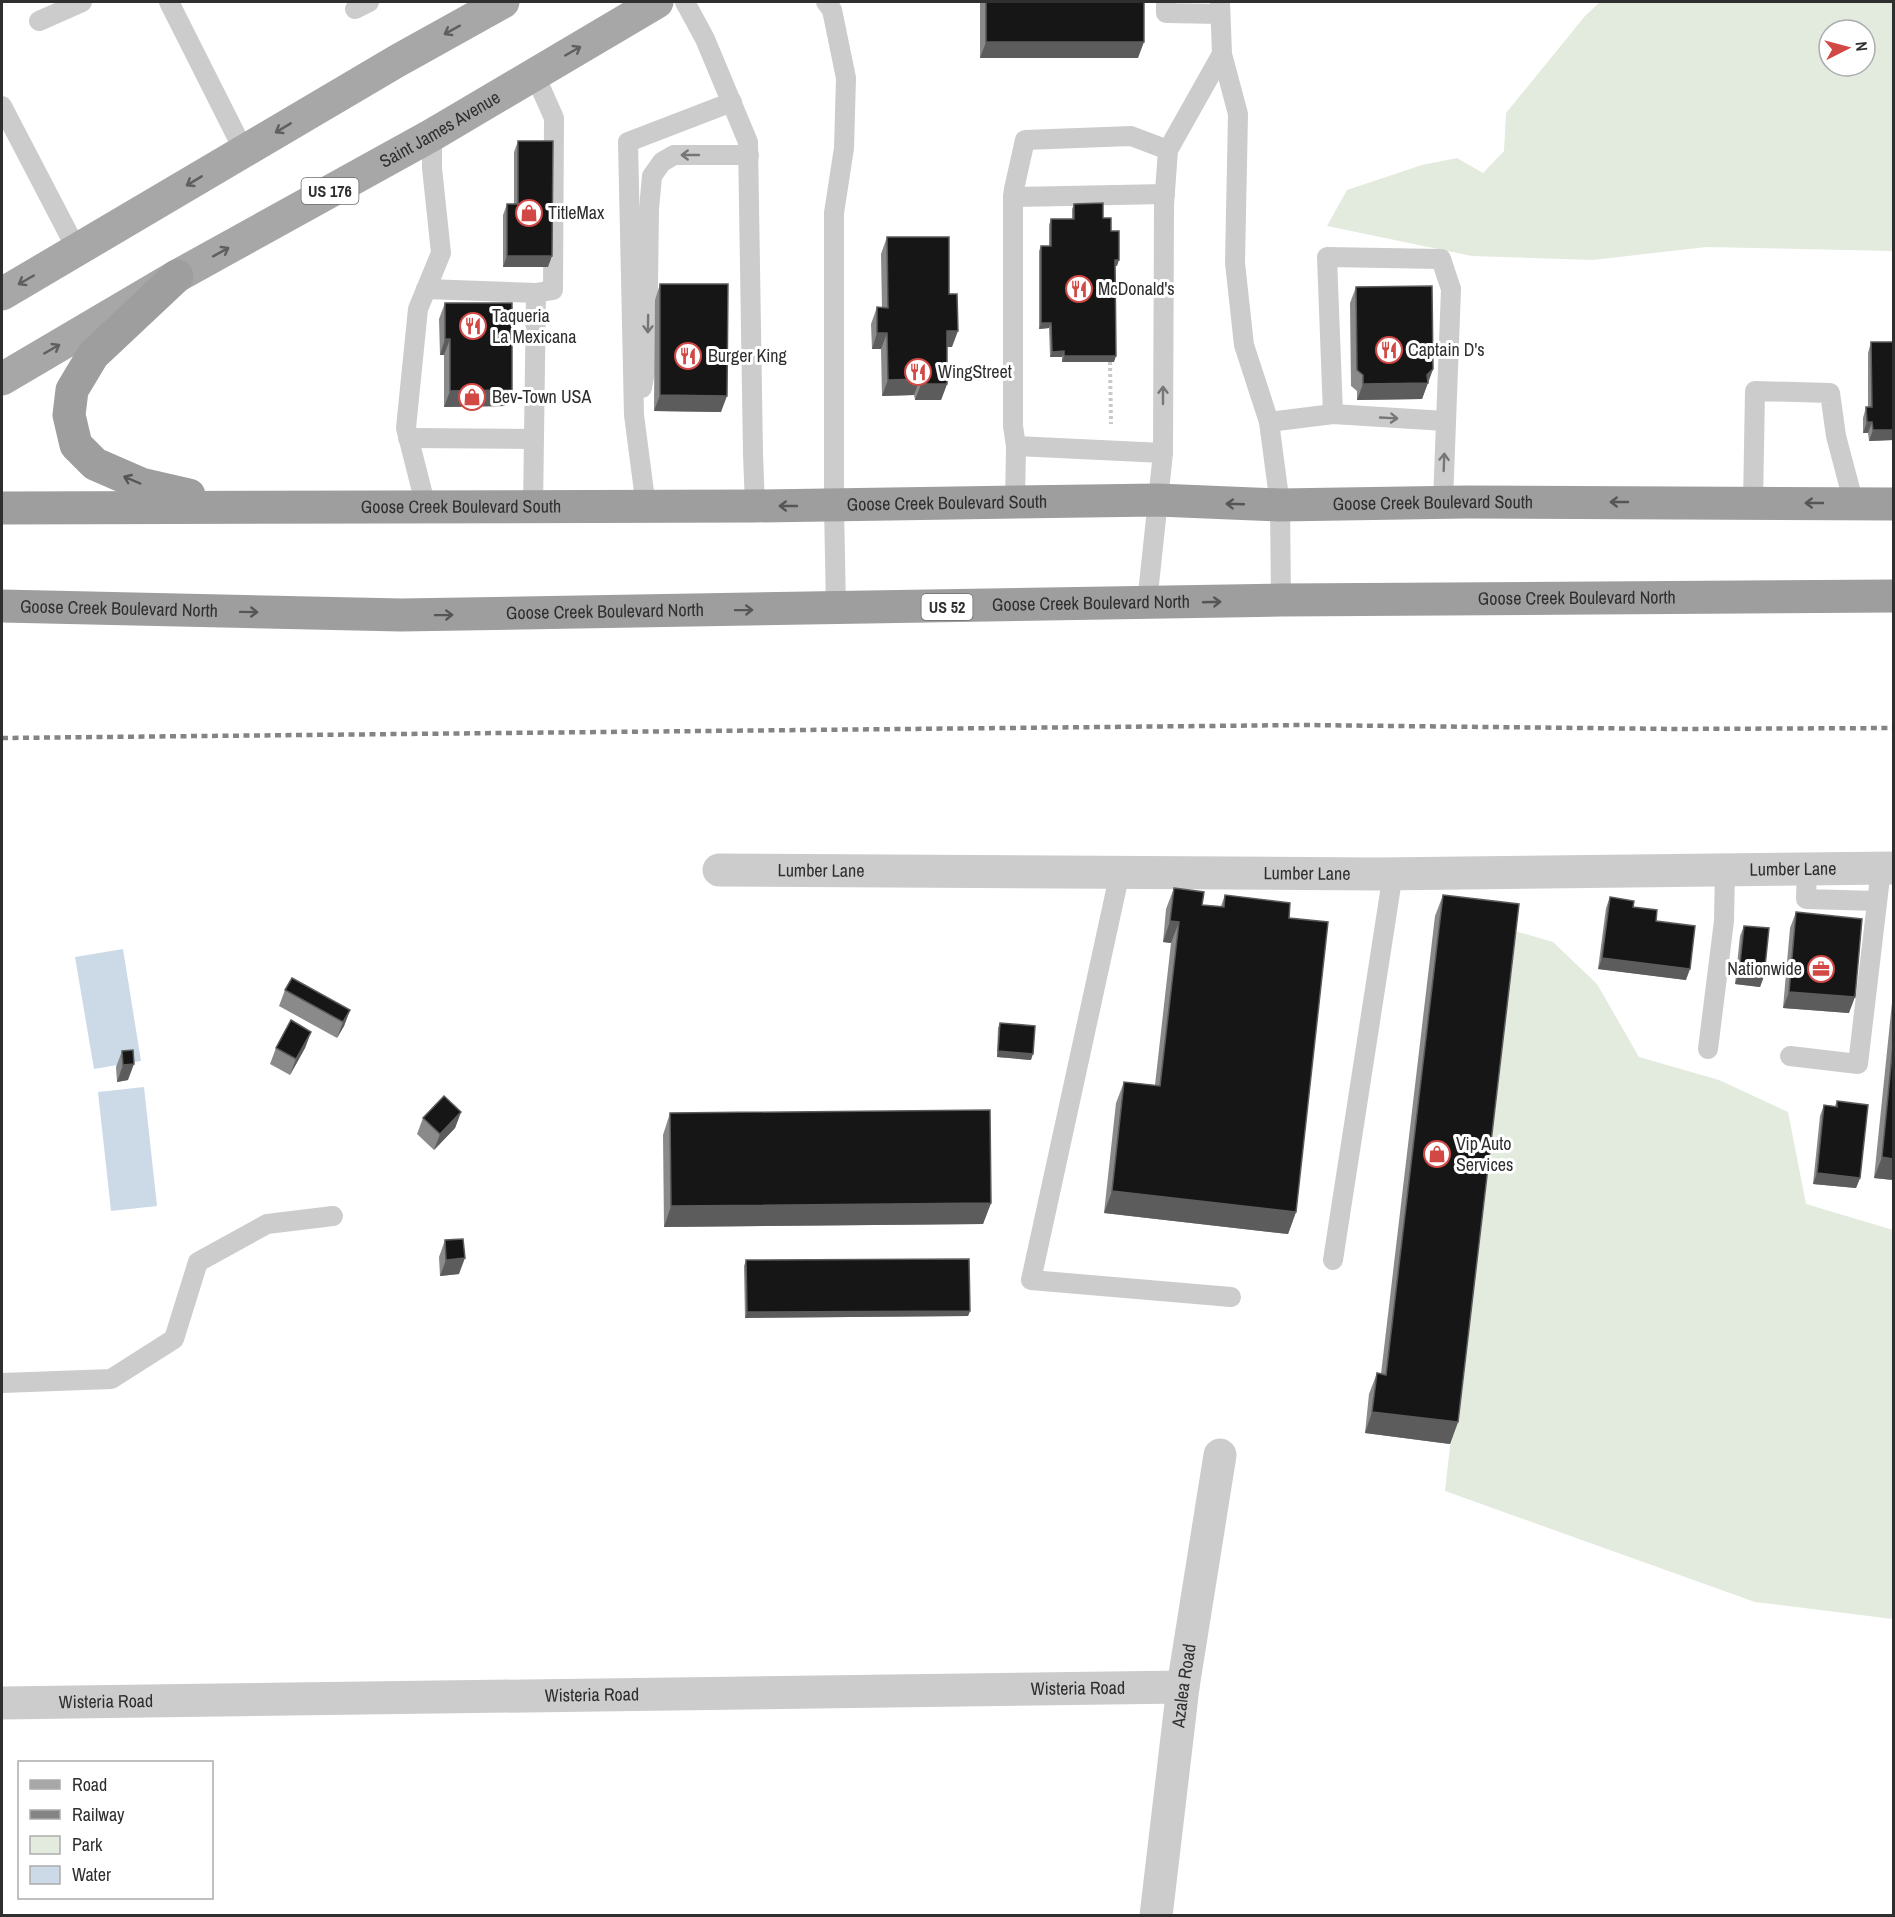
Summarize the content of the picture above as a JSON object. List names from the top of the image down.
{
  "streets": {
    "highway": ["Goose Creek Boulevard South", "Goose Creek Boulevard North", "US 52"],
    "main road": ["Saint James Avenue", "US 176"],
    "street": ["Lumber Lane", "Azalea Road", "Wisteria Road"]
  },
  "crossings": [
    ["Azalea Road", "Wisteria Road"]
  ],
  "one_way": ["Goose Creek Boulevard North"],
  "places": {
    "shop": ["TitleMax", "Bev-Town USA", "Vip Auto Services"],
    "restaurant": [
      "McDonald's",
      "Taqueria La Mexicana",
      "Captain D's",
      "Burger King",
      "WingStreet"
    ],
    "office": ["Nationwide"]
  },
  "legend": [
    "Road",
    "Railway",
    "Park",
    "Water"
  ],
  "north": "right"
}
